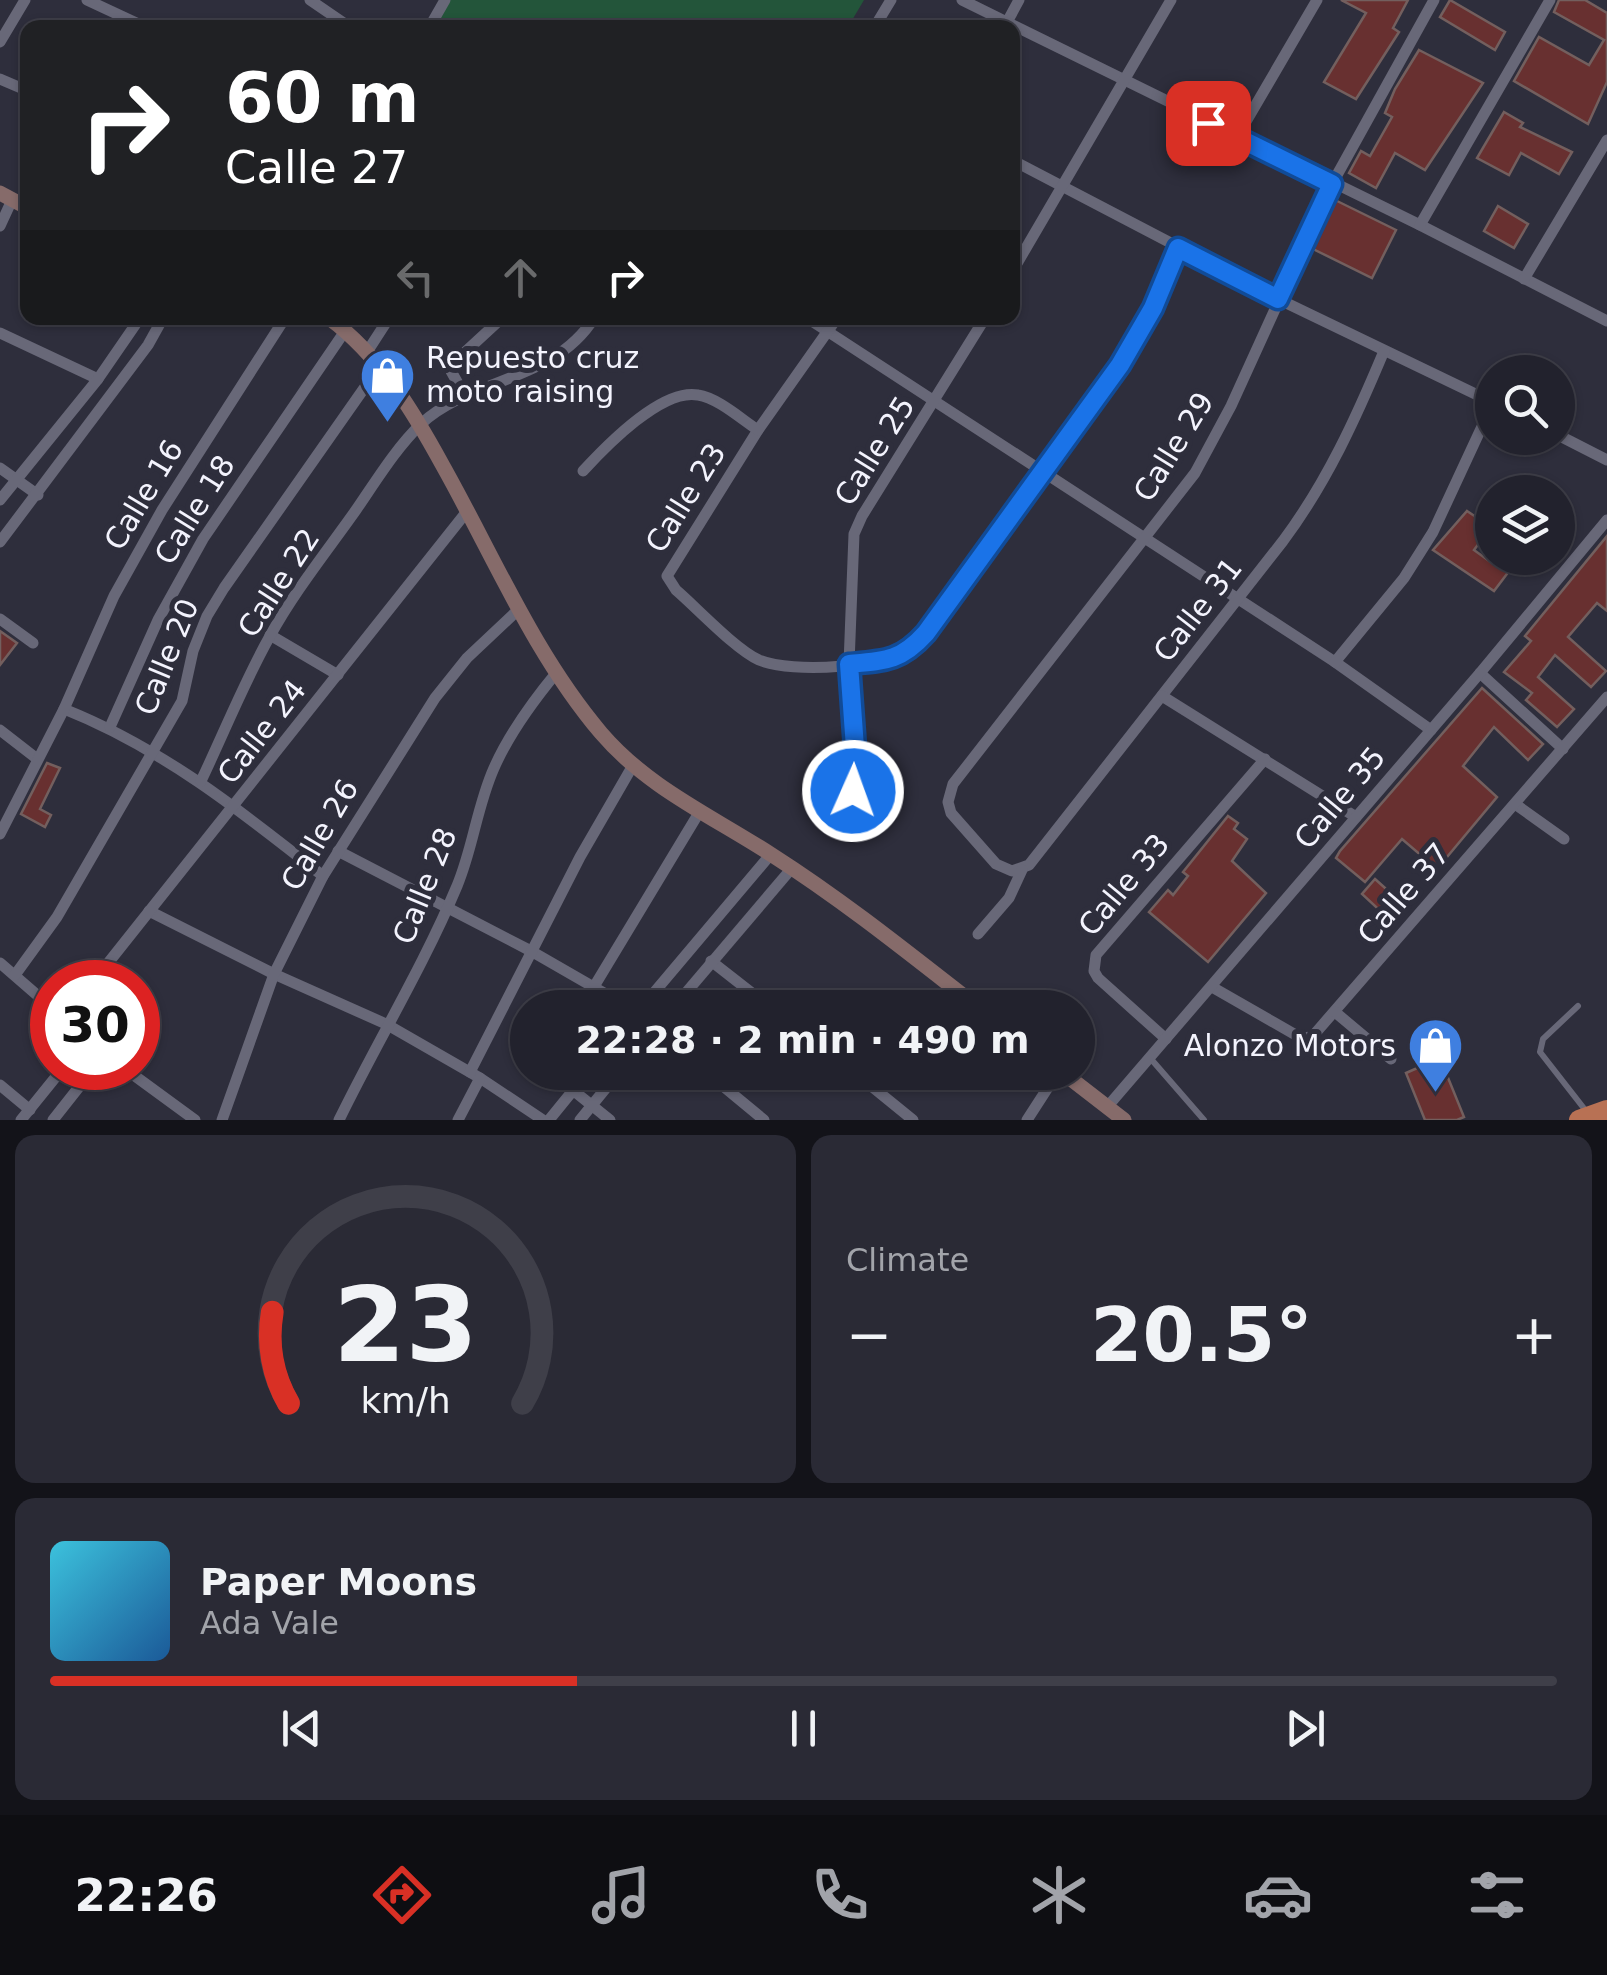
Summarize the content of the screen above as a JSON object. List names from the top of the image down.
{
  "streets": {
    "street": [
      "Calle 29",
      "Calle 25",
      "Calle 16",
      "Calle 23",
      "Calle 18",
      "Calle 22",
      "Calle 31",
      "Calle 20",
      "Calle 24",
      "Calle 35",
      "Calle 26",
      "Calle 33",
      "Calle 28",
      "Calle 37"
    ]
  },
  "crossings": [
    ["Calle 29", "Calle 31"],
    ["Calle 25", "Calle 23"],
    ["Calle 35", "Calle 33"],
    ["Calle 35", "Calle 37"]
  ],
  "places": {
    "shop": ["Repuesto cruz moto raising", "Alonzo Motors"]
  },
  "page": {
    "turn": ["60 m", "Calle 27"],
    "limit": "30",
    "trip": "22:28 · 2 min · 490 m",
    "tile": "Climate",
    "heat": ["−", "20.5°", "+"],
    "song": ["Paper Moons", "Ada Vale"],
    "tabs": "22:26",
    "gauge": ["23", "km/h"]
  }
}
